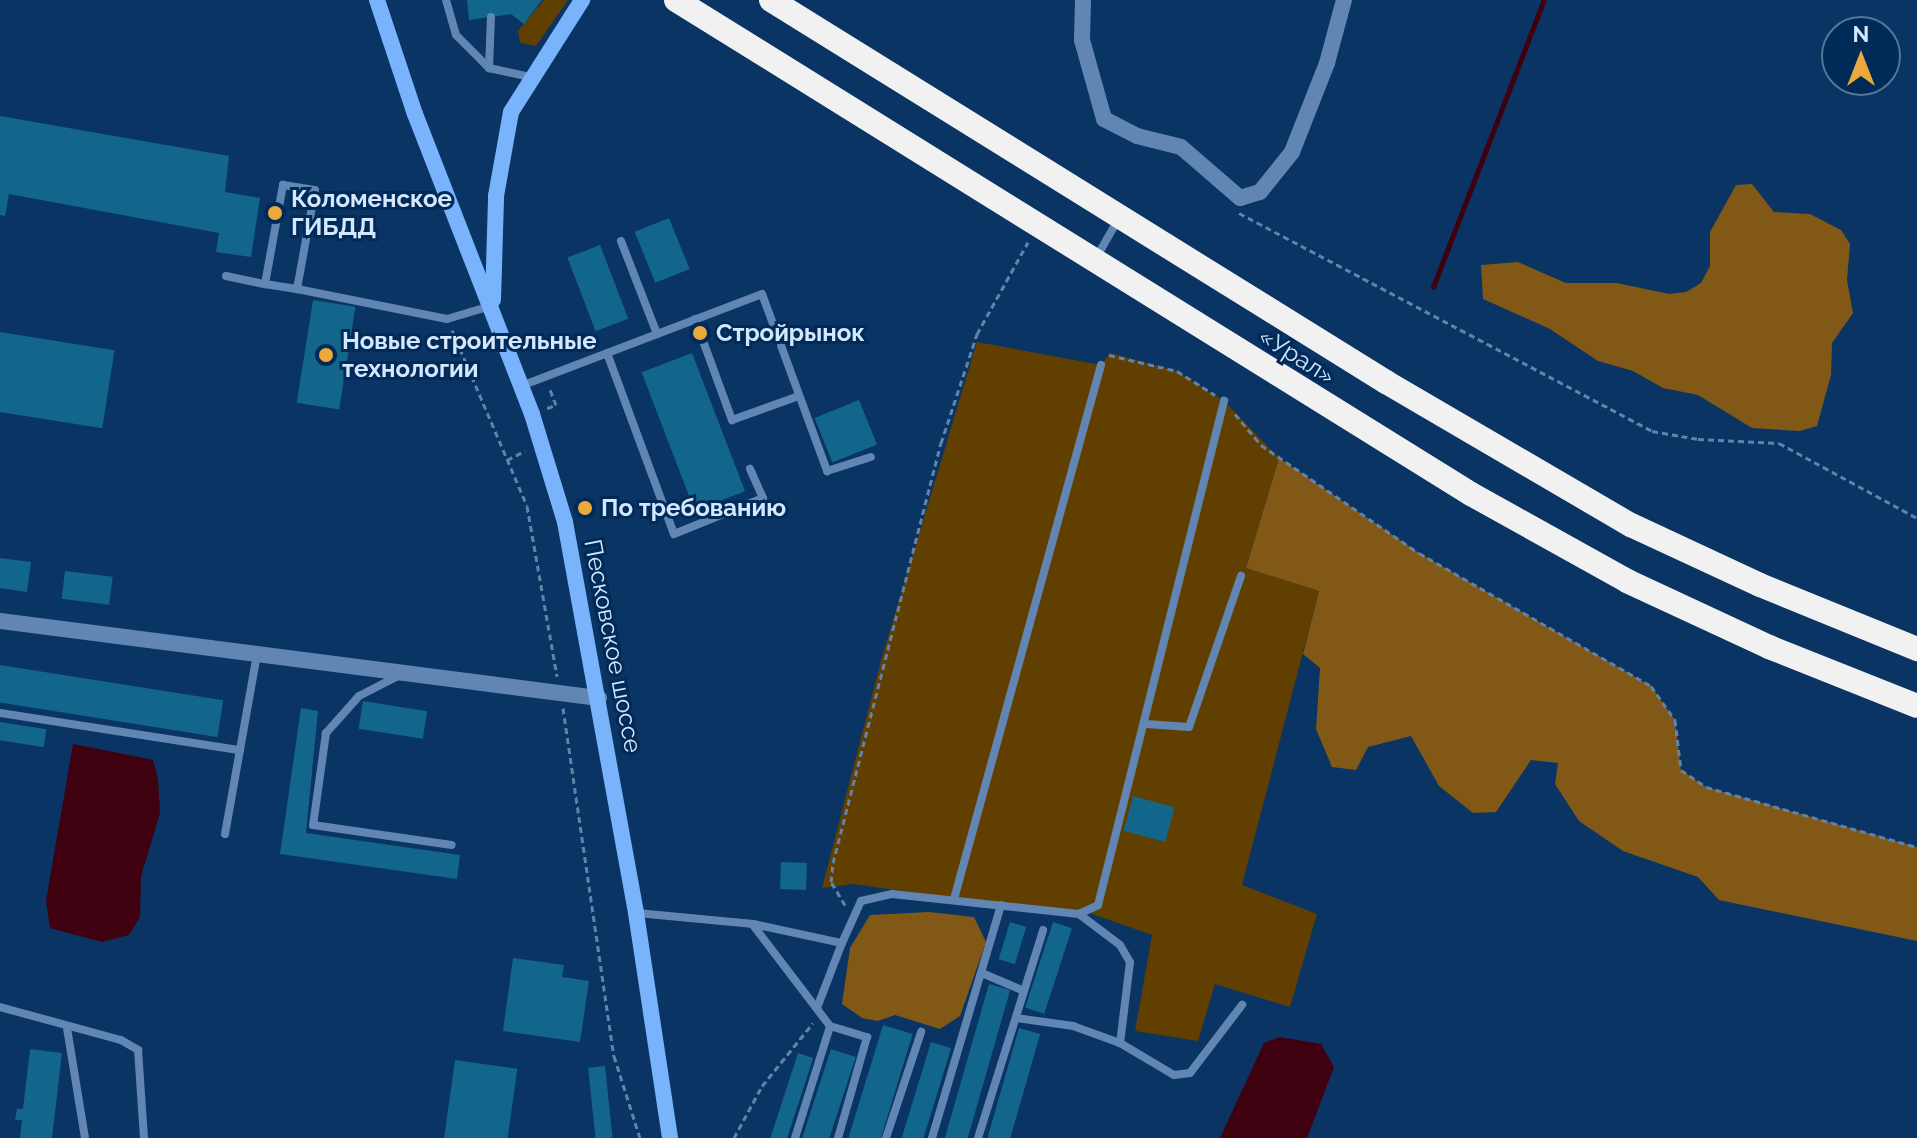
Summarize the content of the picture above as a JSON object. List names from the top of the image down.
{
  "streets": {
    "highway": ["«Урал»"],
    "street": ["Песковское шоссе"]
  },
  "places": [
    "Коломенское ГИБДД",
    "Стройрынок",
    "Новые строительные технологии",
    "По требованию"
  ],
  "north": "top"
}
